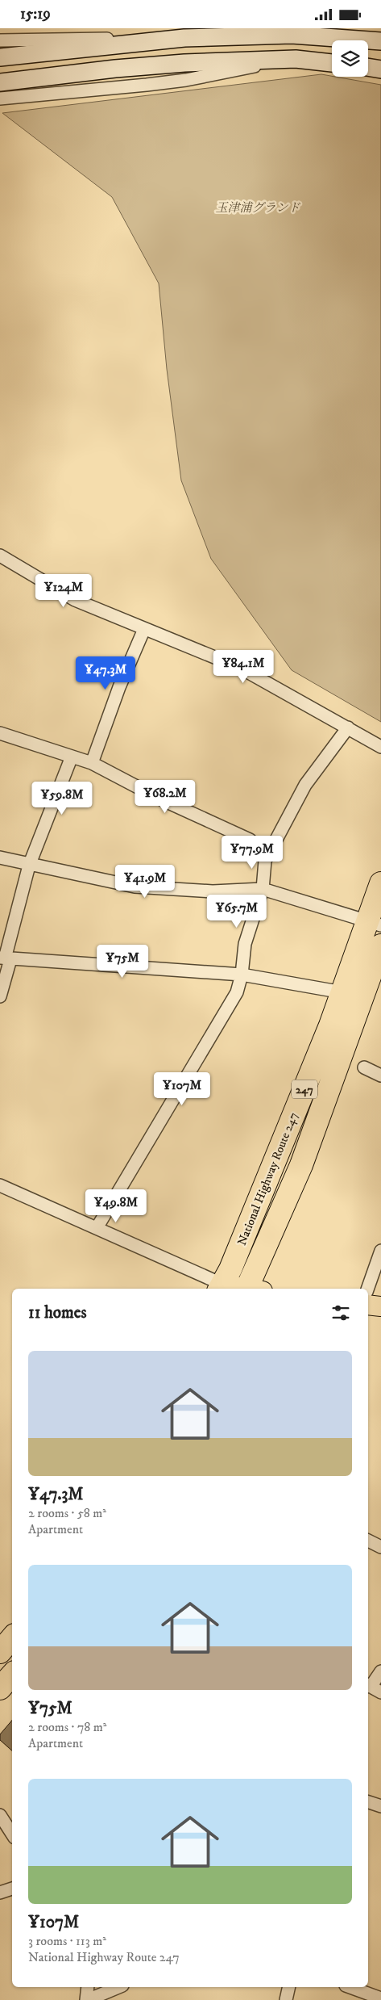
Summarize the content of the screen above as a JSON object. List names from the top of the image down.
{
  "streets": {
    "highway": ["247", "National Highway Route 247"]
  },
  "parks": ["玉津浦グランド"],
  "page": {
    "status": "15:19",
    "price": [
      "¥124M",
      "¥84.1M",
      "¥47.3M",
      "¥68.2M",
      "¥59.8M",
      "¥77.9M",
      "¥41.9M",
      "¥65.7M",
      "¥75M",
      "¥107M",
      "¥49.8M"
    ],
    "heading": "11 homes",
    "list": [
      {
        "name": "¥47.3M",
        "note": "2 rooms · 58 m² · Apartment"
      },
      {
        "name": "¥75M",
        "note": "2 rooms · 78 m² · Apartment"
      },
      {
        "name": "¥107M",
        "note": "3 rooms · 113 m² · National Highway Route 247"
      }
    ]
  }
}
